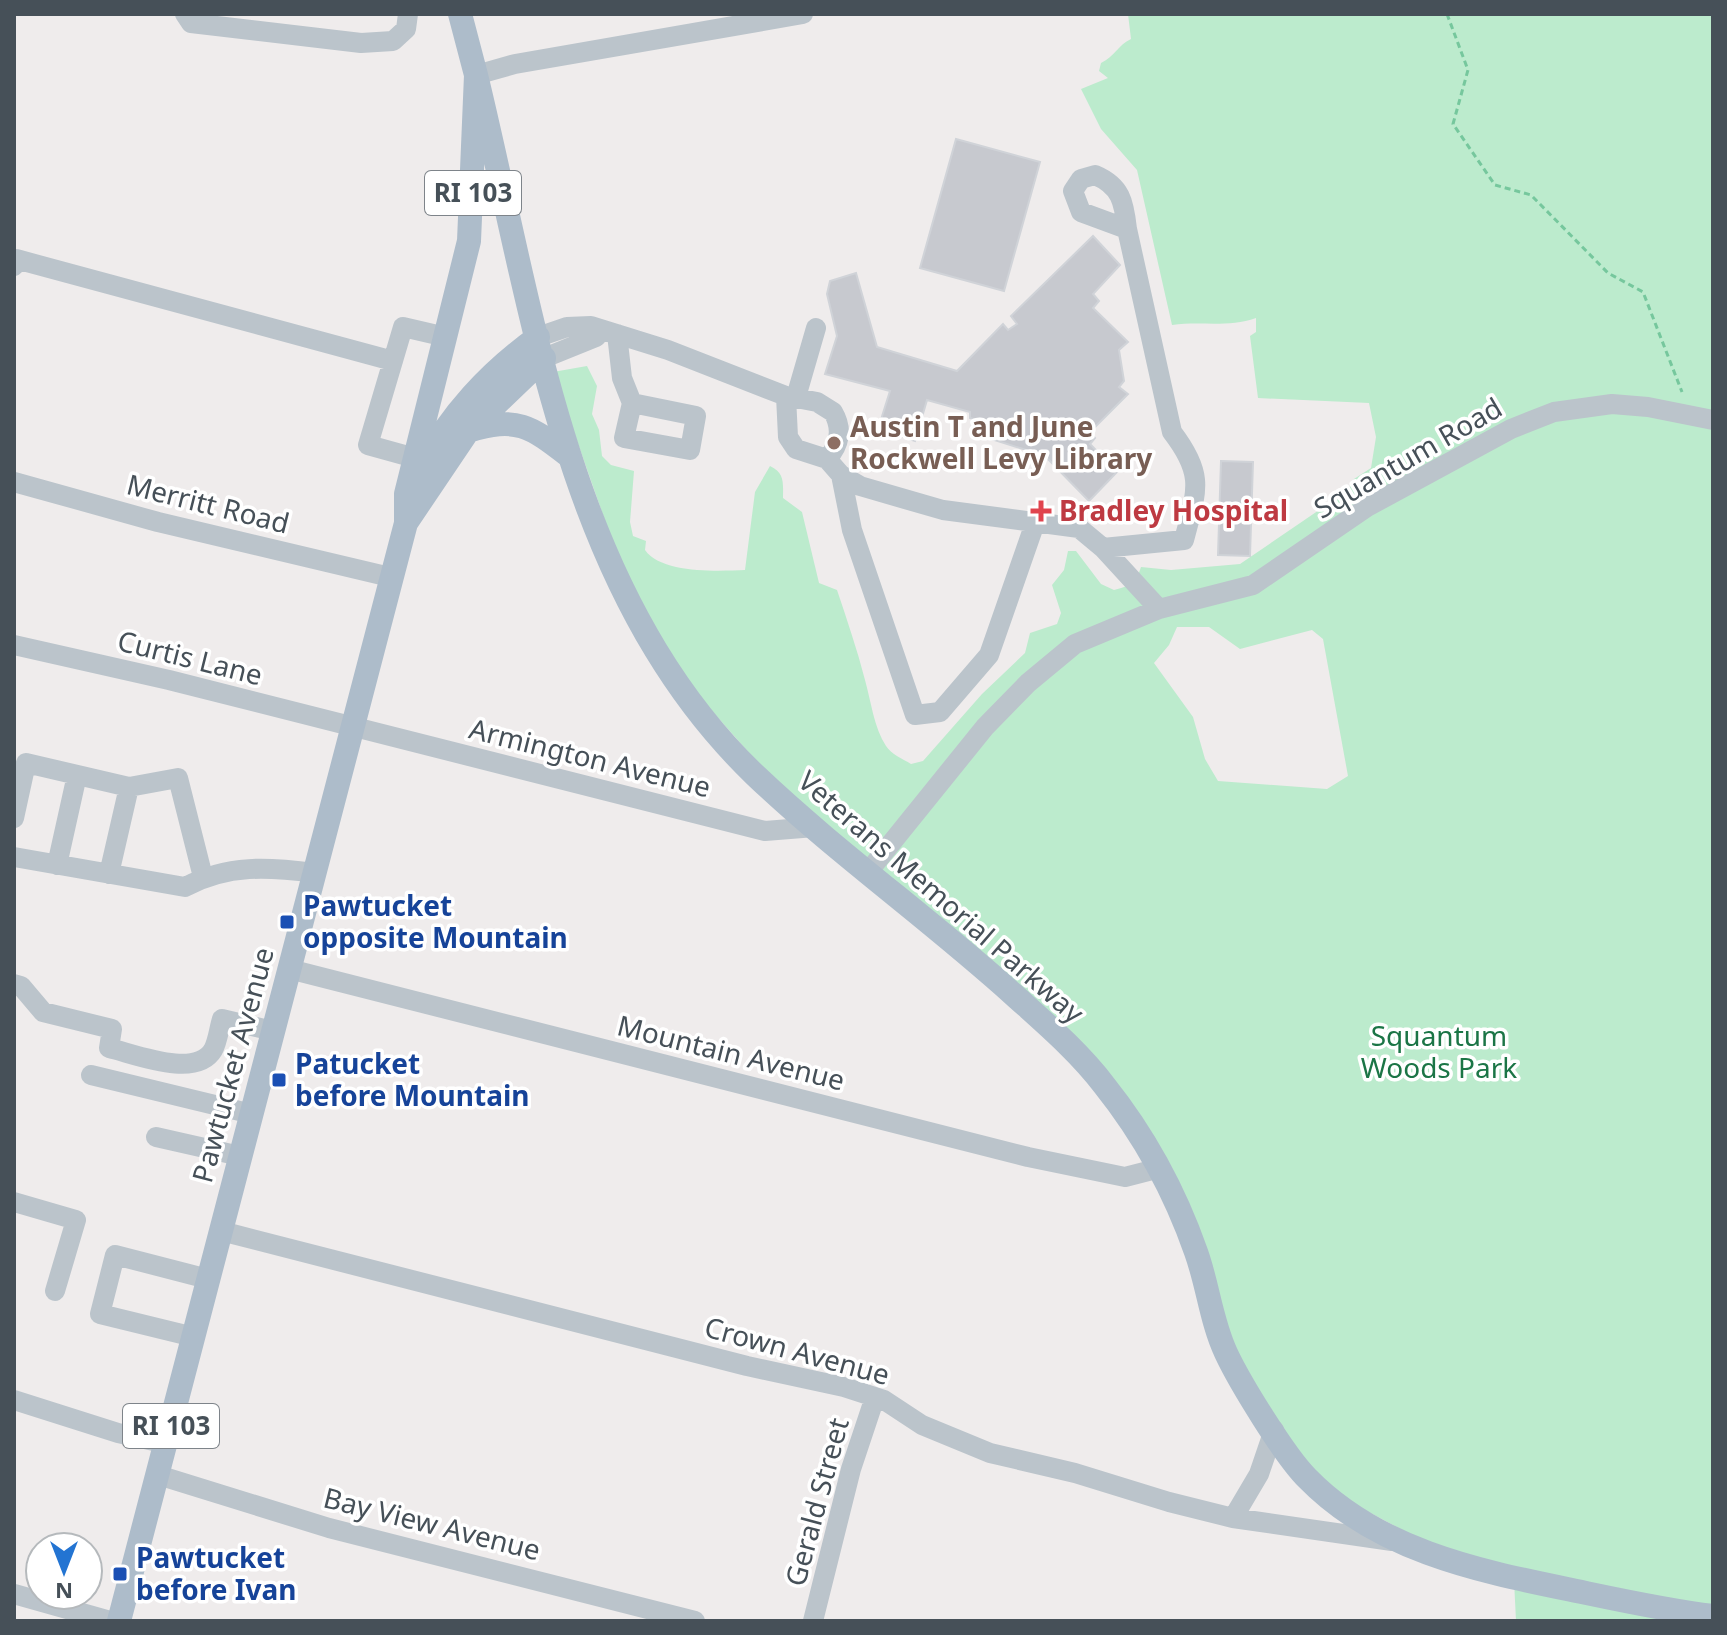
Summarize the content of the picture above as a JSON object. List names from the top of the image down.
{
  "streets": {
    "main road": ["RI 103", "Veterans Memorial Parkway", "Pawtucket Avenue"],
    "street": [
      "Squantum Road",
      "Merritt Road",
      "Curtis Lane",
      "Armington Avenue",
      "Mountain Avenue",
      "Crown Avenue",
      "Gerald Street",
      "Bay View Avenue"
    ]
  },
  "crossings": [
    ["Squantum Road", "Veterans Memorial Parkway"],
    ["Merritt Road", "Pawtucket Avenue"],
    ["Curtis Lane", "Armington Avenue"],
    ["Curtis Lane", "Pawtucket Avenue"],
    ["Armington Avenue", "Veterans Memorial Parkway"],
    ["Armington Avenue", "Pawtucket Avenue"],
    ["Veterans Memorial Parkway", "Mountain Avenue"],
    ["Veterans Memorial Parkway", "Pawtucket Avenue"],
    ["Veterans Memorial Parkway", "Crown Avenue"],
    ["Mountain Avenue", "Pawtucket Avenue"],
    ["Pawtucket Avenue", "Crown Avenue"],
    ["Pawtucket Avenue", "Bay View Avenue"],
    ["Crown Avenue", "Gerald Street"]
  ],
  "parks": ["Squantum Woods Park"],
  "places": {
    "other": ["Austin T and June Rockwell Levy Library"],
    "health": ["Bradley Hospital"],
    "transit": ["Pawtucket opposite Mountain", "Patucket before Mountain", "Pawtucket before Ivan"]
  },
  "north": "bottom"
}
